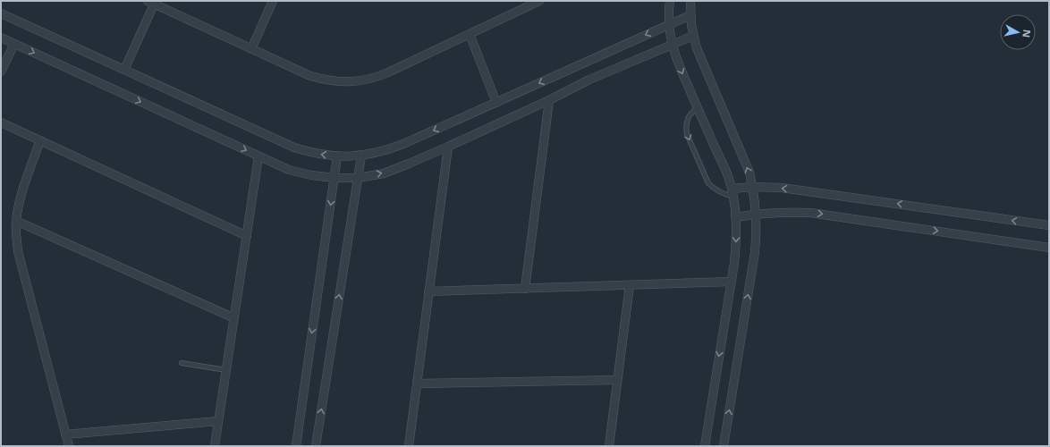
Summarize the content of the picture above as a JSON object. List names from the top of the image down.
{
  "north": "right"
}
